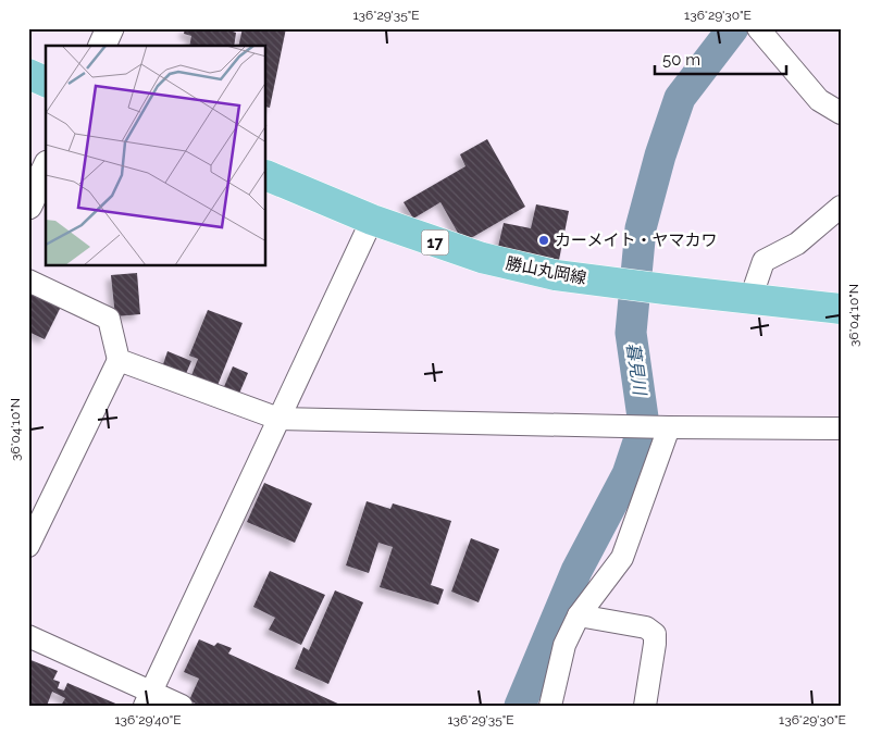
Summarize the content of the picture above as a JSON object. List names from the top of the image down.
{
  "streets": {
    "main road": ["17", "勝山丸岡線"]
  },
  "water": ["暮見川"],
  "places": ["カーメイト・ヤマカワ"],
  "scale_bar": "50 m",
  "coordinates": [
    "136°29'35\"E",
    "136°29'30\"E",
    "36°04'10\"N",
    "136°29'40\"E"
  ]
}
